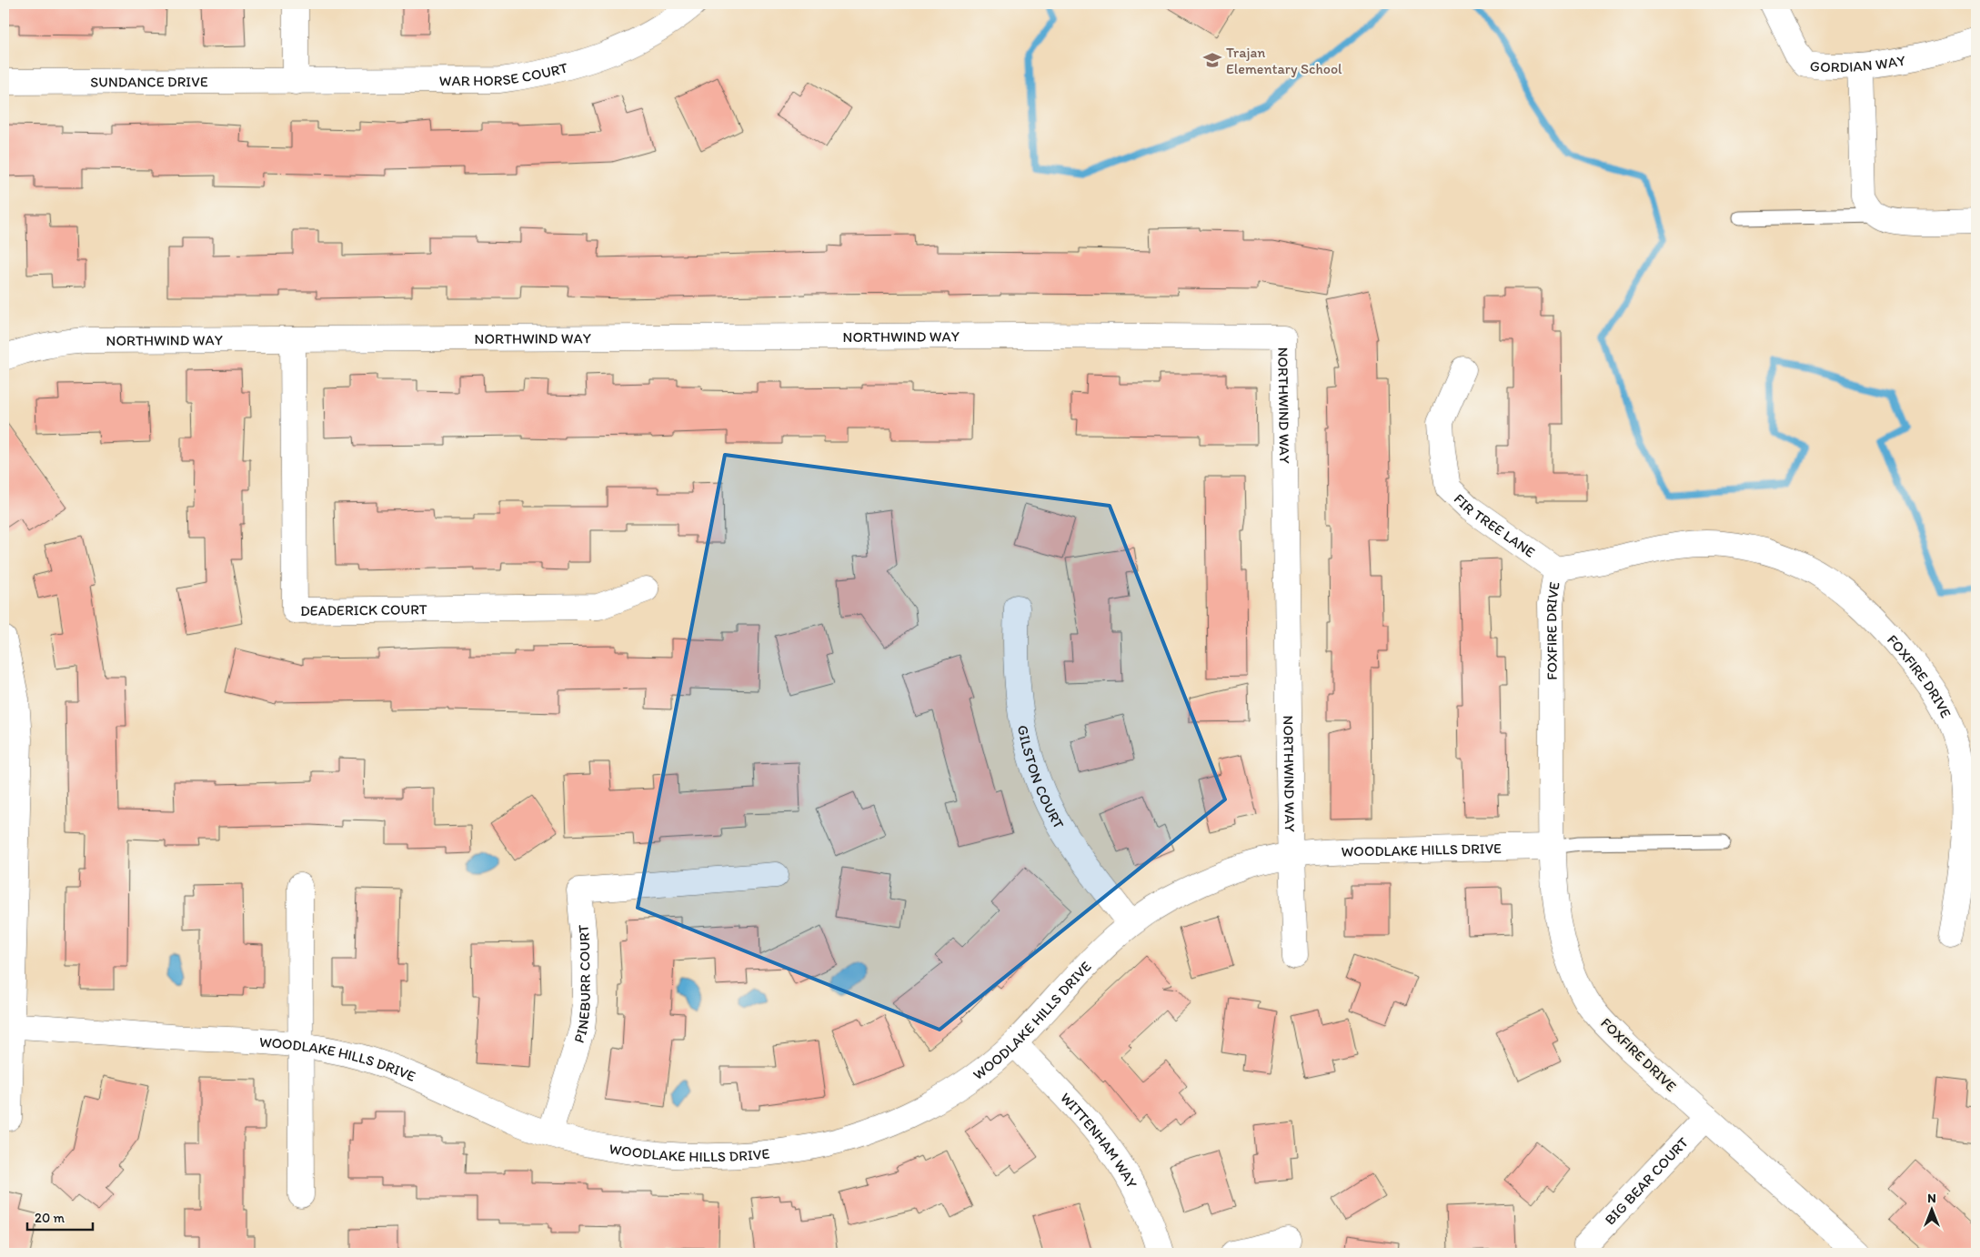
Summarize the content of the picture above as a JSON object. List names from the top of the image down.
{
  "streets": {
    "street": [
      "GORDIAN WAY",
      "WAR HORSE COURT",
      "SUNDANCE DRIVE",
      "NORTHWIND WAY",
      "FIR TREE LANE",
      "DEADERICK COURT",
      "FOXFIRE DRIVE",
      "GILSTON COURT",
      "WOODLAKE HILLS DRIVE",
      "PINEBURR COURT",
      "WITTENHAM WAY",
      "BIG BEAR COURT"
    ]
  },
  "crossings": [
    ["WAR HORSE COURT", "SUNDANCE DRIVE"],
    ["NORTHWIND WAY", "DEADERICK COURT"],
    ["NORTHWIND WAY", "WOODLAKE HILLS DRIVE"],
    ["FIR TREE LANE", "FOXFIRE DRIVE"],
    ["FOXFIRE DRIVE", "WOODLAKE HILLS DRIVE"],
    ["FOXFIRE DRIVE", "BIG BEAR COURT"],
    ["GILSTON COURT", "WOODLAKE HILLS DRIVE"],
    ["WOODLAKE HILLS DRIVE", "PINEBURR COURT"],
    ["WOODLAKE HILLS DRIVE", "WITTENHAM WAY"]
  ],
  "places": {
    "school or university": ["Trajan Elementary School"]
  },
  "scale_bar": "20 m",
  "north": "top"
}
